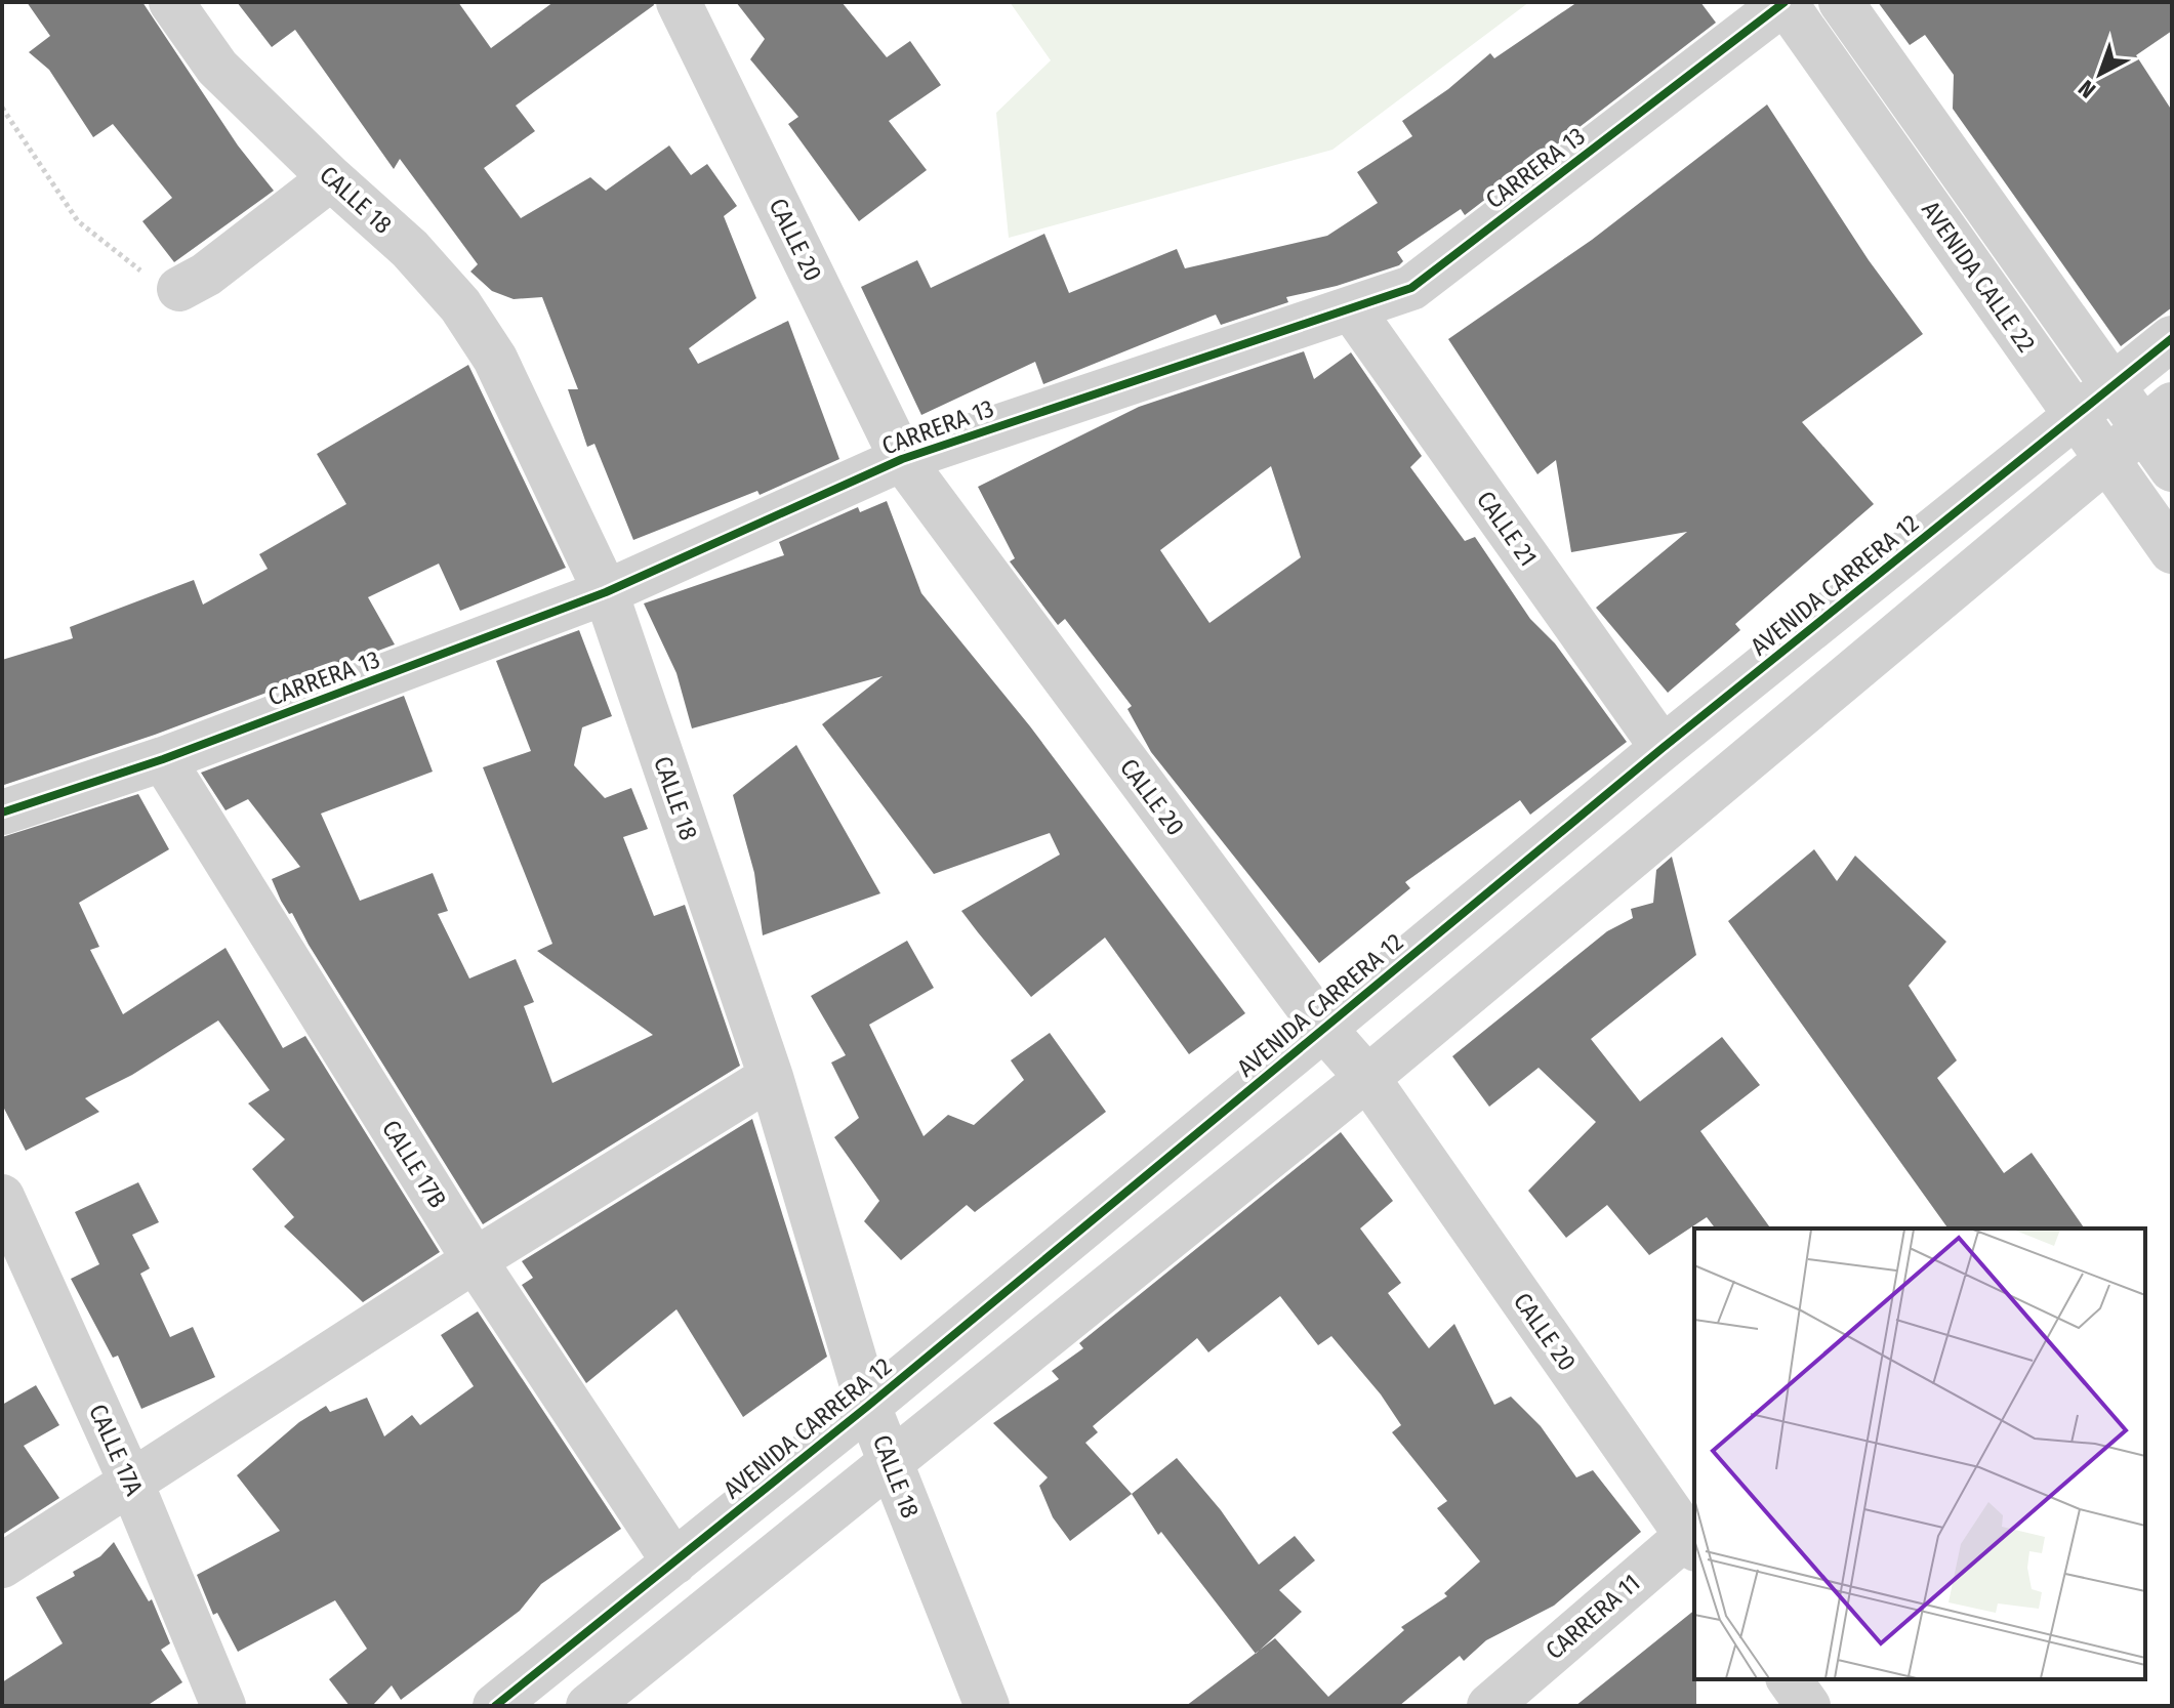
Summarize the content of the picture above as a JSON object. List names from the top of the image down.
{
  "streets": {
    "street": [
      "CARRERA 13",
      "CALLE 18",
      "CALLE 20",
      "AVENIDA CALLE 22",
      "CALLE 21",
      "AVENIDA CARRERA 12",
      "CALLE 17B",
      "CALLE 17A",
      "CARRERA 11"
    ]
  },
  "crossings": [
    ["CARRERA 13", "CALLE 18"],
    ["CARRERA 13", "CALLE 20"],
    ["CARRERA 13", "AVENIDA CALLE 22"],
    ["CARRERA 13", "CALLE 21"],
    ["CARRERA 13", "CALLE 17B"],
    ["CALLE 18", "AVENIDA CARRERA 12"],
    ["CALLE 20", "AVENIDA CARRERA 12"],
    ["CALLE 20", "CARRERA 11"],
    ["AVENIDA CALLE 22", "AVENIDA CARRERA 12"],
    ["CALLE 21", "AVENIDA CARRERA 12"],
    ["AVENIDA CARRERA 12", "CALLE 17B"]
  ],
  "north": "bottom left"
}
